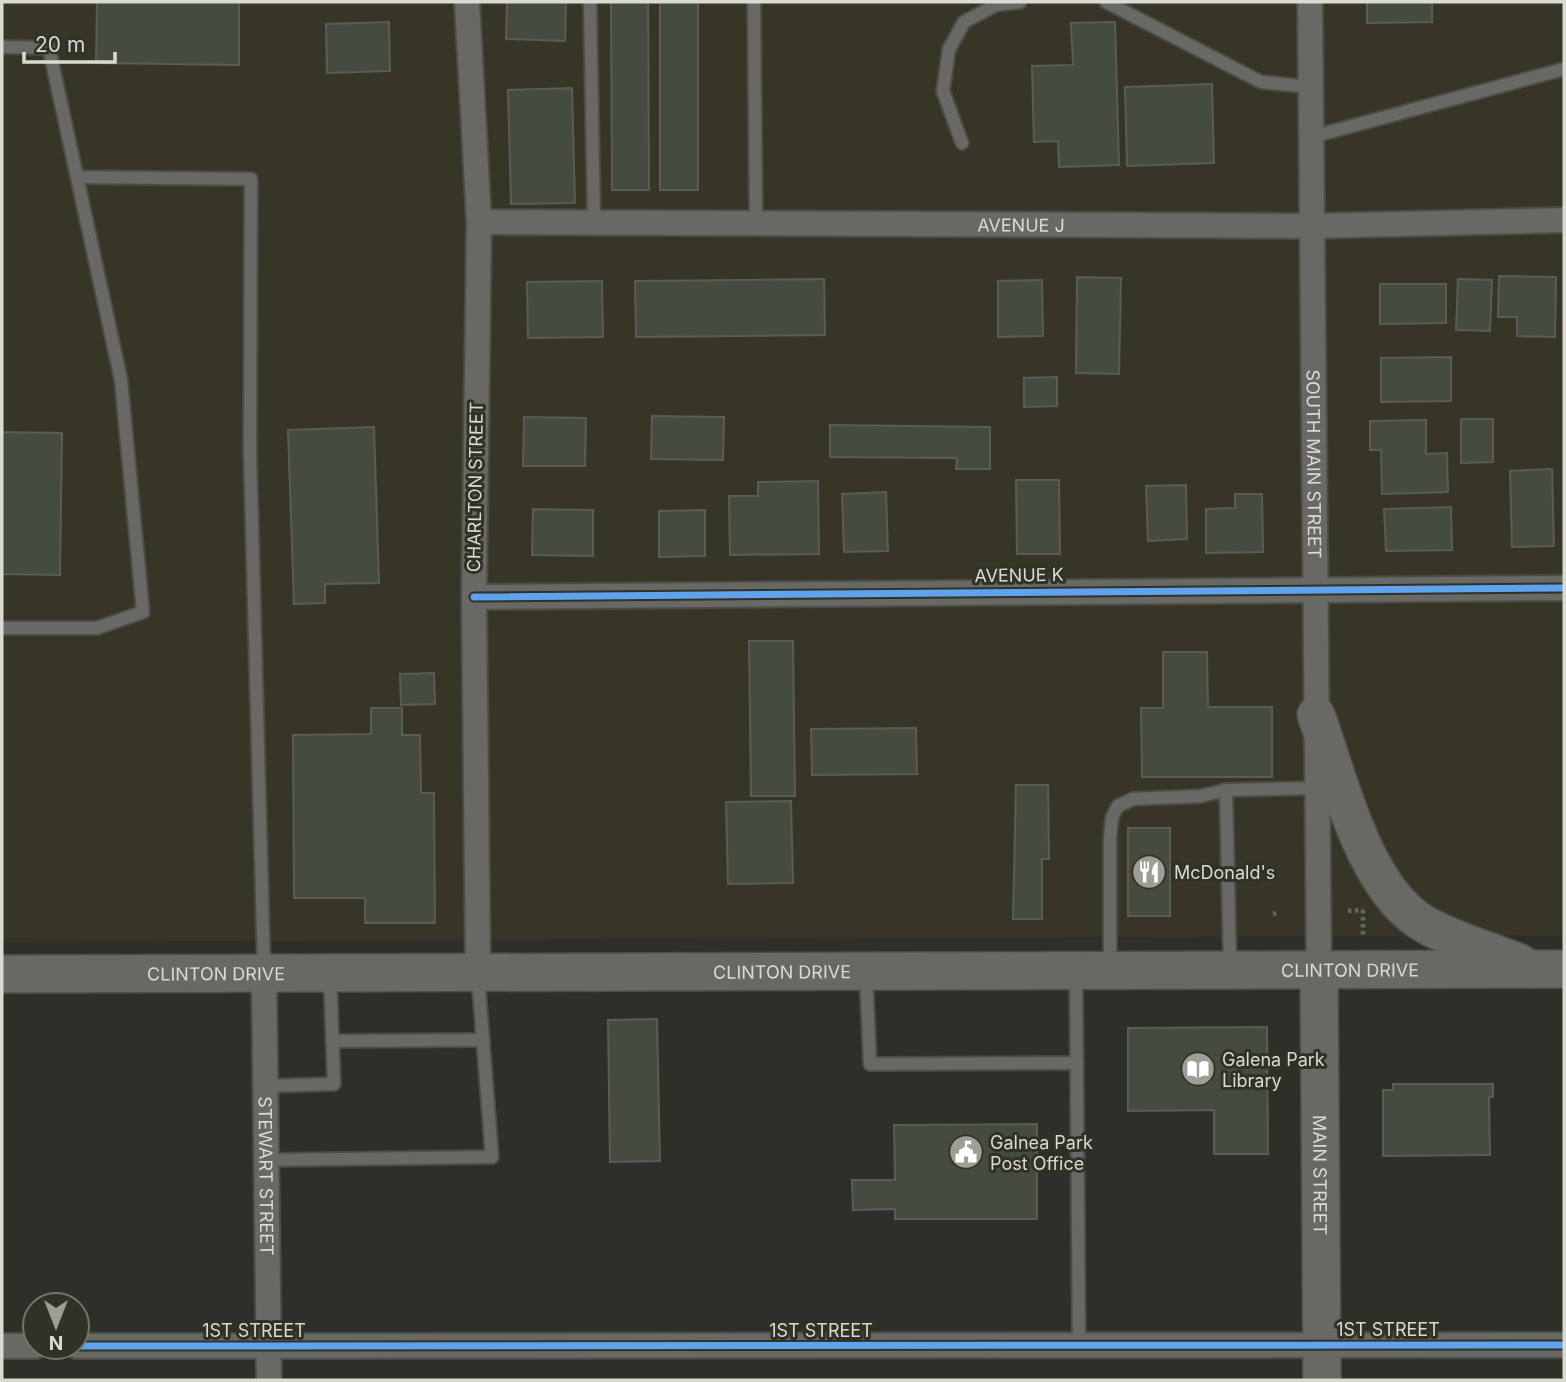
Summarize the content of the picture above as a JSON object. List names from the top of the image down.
{
  "streets": {
    "main road": ["CLINTON DRIVE", "MAIN STREET"],
    "street": [
      "AVENUE J",
      "SOUTH MAIN STREET",
      "CHARLTON STREET",
      "AVENUE K",
      "STEWART STREET",
      "1ST STREET"
    ]
  },
  "crossings": [
    ["AVENUE J", "SOUTH MAIN STREET"],
    ["AVENUE J", "CHARLTON STREET"],
    ["SOUTH MAIN STREET", "AVENUE K"],
    ["SOUTH MAIN STREET", "CLINTON DRIVE"],
    ["SOUTH MAIN STREET", "MAIN STREET"],
    ["CHARLTON STREET", "AVENUE K"],
    ["CHARLTON STREET", "CLINTON DRIVE"],
    ["CLINTON DRIVE", "MAIN STREET"],
    ["CLINTON DRIVE", "STEWART STREET"],
    ["MAIN STREET", "1ST STREET"],
    ["STEWART STREET", "1ST STREET"]
  ],
  "places": {
    "restaurant": ["McDonald's"],
    "library": ["Galena Park Library"],
    "public building": ["Galnea Park Post Office"]
  },
  "scale_bar": "20 m",
  "north": "bottom"
}
